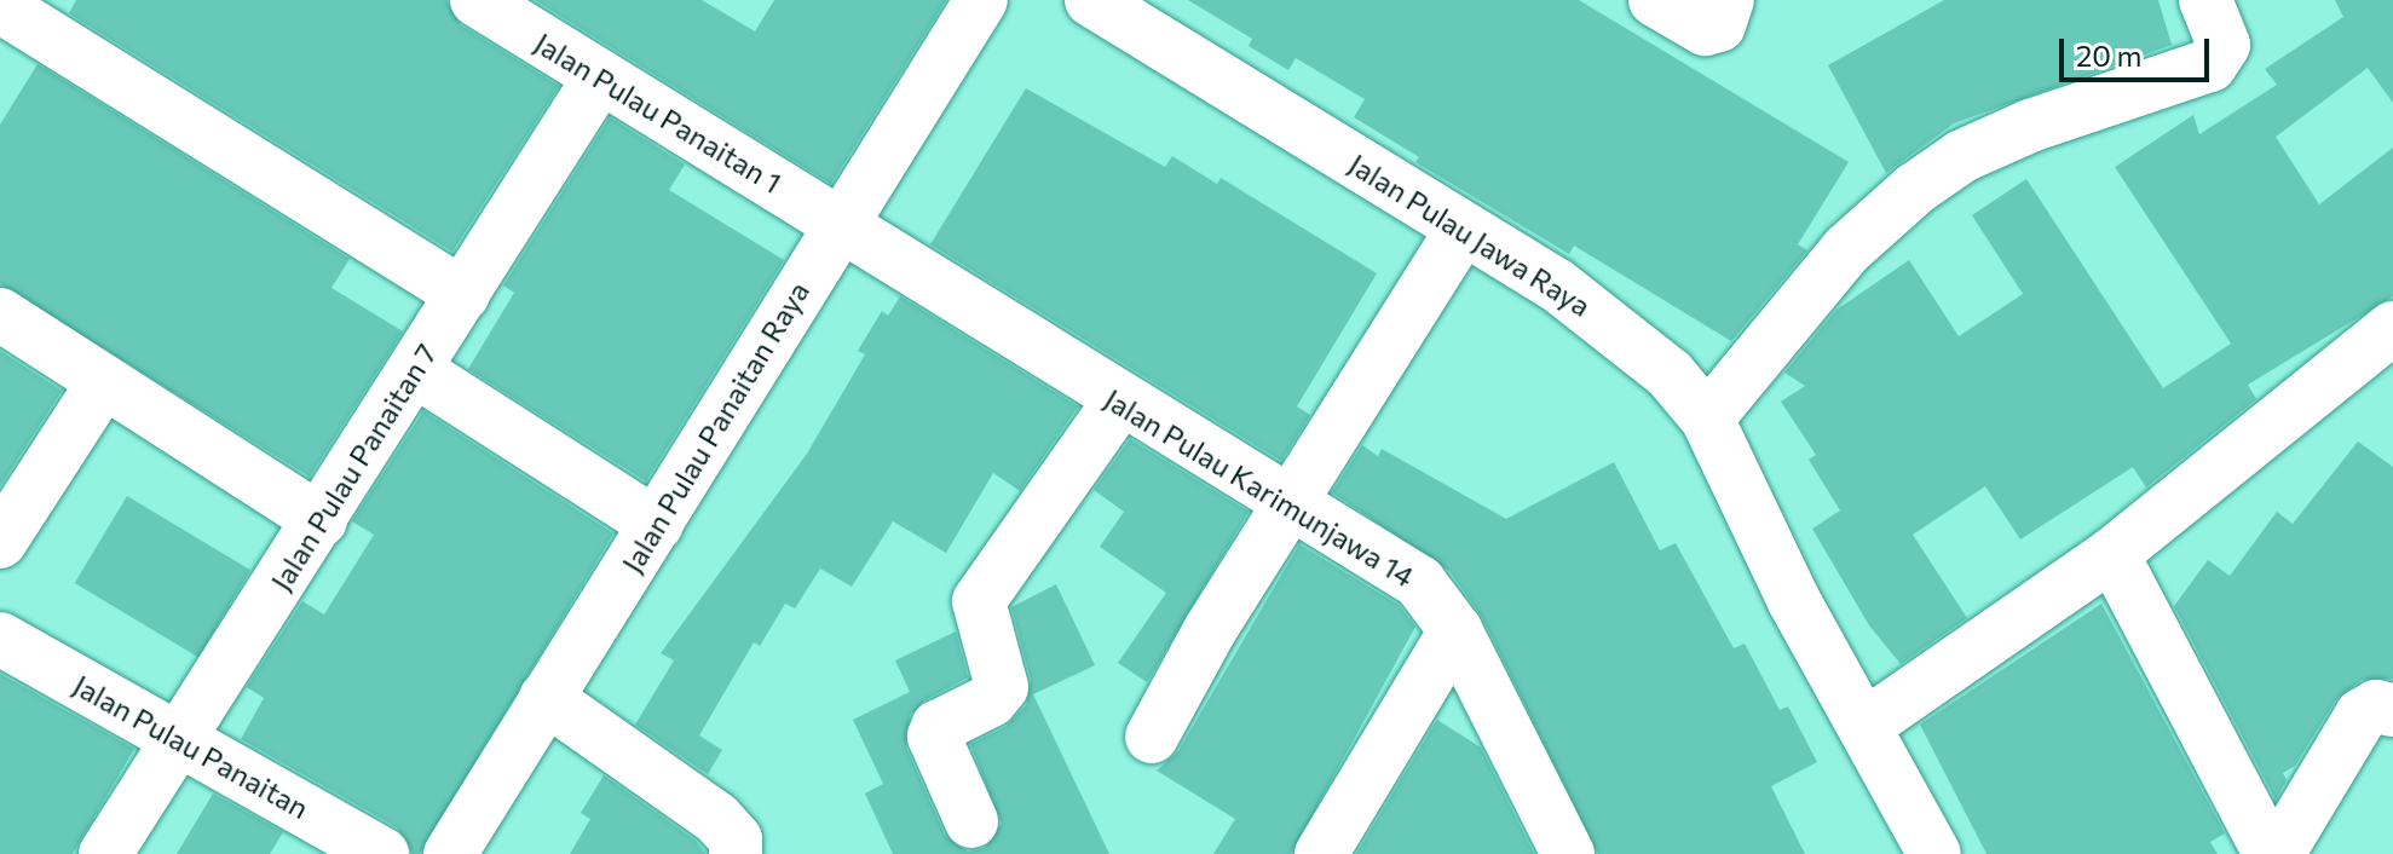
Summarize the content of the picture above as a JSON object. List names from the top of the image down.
{
  "streets": {
    "street": [
      "Jalan Pulau Panaitan 1",
      "Jalan Pulau Jawa Raya",
      "Jalan Pulau Panaitan Raya",
      "Jalan Pulau Panaitan 7",
      "Jalan Pulau Karimunjawa 14",
      "Jalan Pulau Panaitan"
    ]
  },
  "crossings": [
    ["Jalan Pulau Panaitan 1", "Jalan Pulau Panaitan Raya"],
    ["Jalan Pulau Panaitan 1", "Jalan Pulau Panaitan 7"],
    ["Jalan Pulau Panaitan 1", "Jalan Pulau Karimunjawa 14"],
    ["Jalan Pulau Panaitan Raya", "Jalan Pulau Karimunjawa 14"],
    ["Jalan Pulau Panaitan 7", "Jalan Pulau Panaitan"]
  ],
  "scale_bar": "20 m"
}
